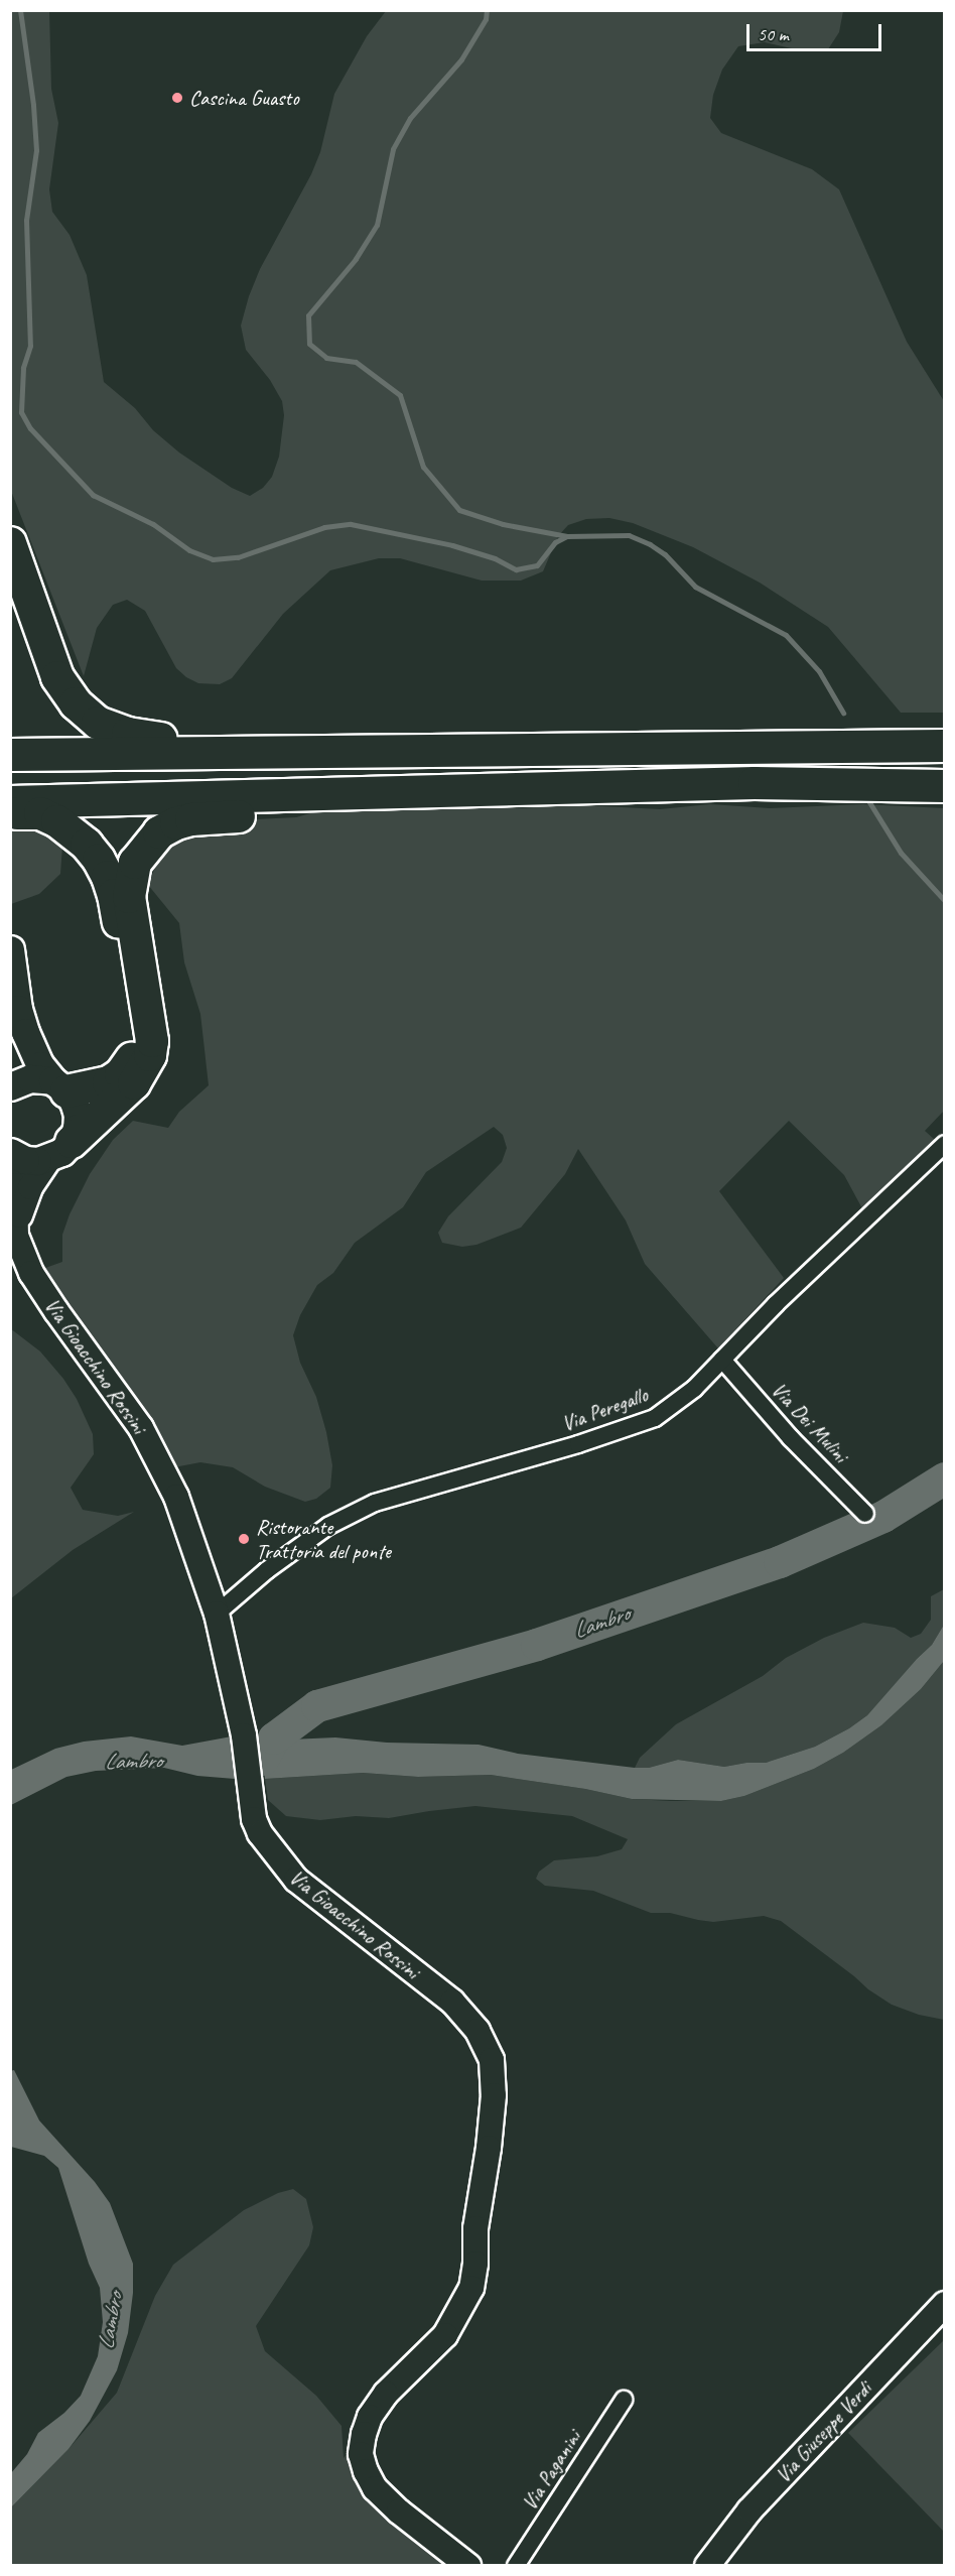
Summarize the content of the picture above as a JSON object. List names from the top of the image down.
{
  "streets": {
    "street": [
      "Via Gioacchino Rossini",
      "Via Peregallo",
      "Via Dei Mulini",
      "Via Giuseppe Verdi",
      "Via Paganini"
    ]
  },
  "crossings": [
    ["Via Gioacchino Rossini", "Via Peregallo"],
    ["Via Peregallo", "Via Dei Mulini"]
  ],
  "water": ["Lambro"],
  "places": ["Cascina Guasto", "Ristorante Trattoria del ponte"],
  "scale_bar": "50 m"
}
